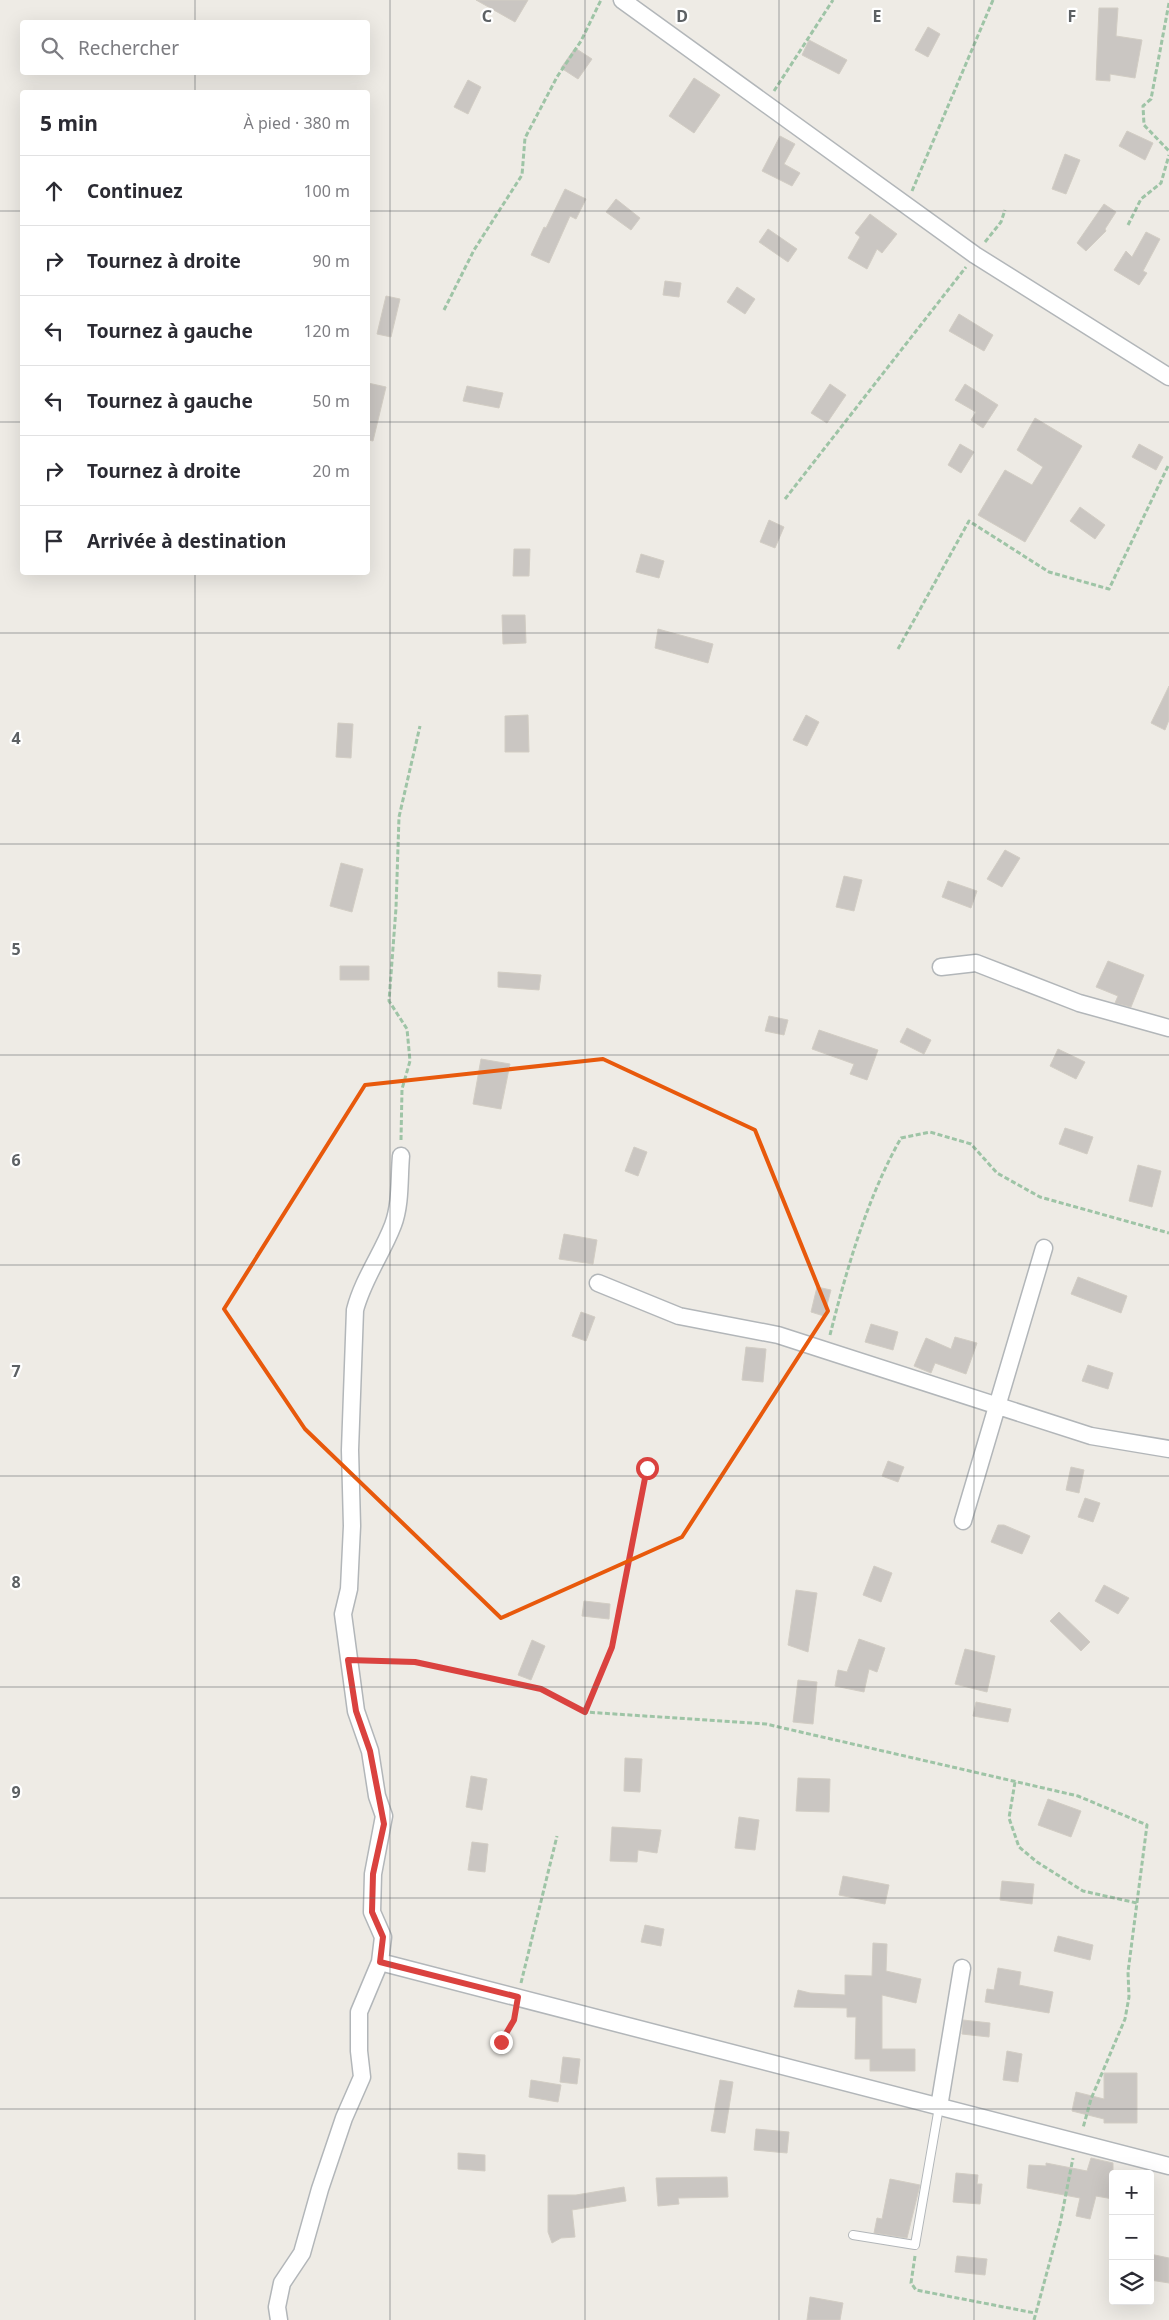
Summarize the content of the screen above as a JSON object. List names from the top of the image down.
{
  "page": {
    "search": "Rechercher",
    "heading": ["5 min", "À pied · 380 m"],
    "list": [
      ["Continuez", "100 m"],
      ["Tournez à droite", "90 m"],
      ["Tournez à gauche", "120 m"],
      ["Tournez à gauche", "50 m"],
      ["Tournez à droite", "20 m"],
      "Arrivée à destination"
    ],
    "map_buttons": ["+", "−"]
  },
  "grid": {
    "columns": [
      "C",
      "D",
      "E",
      "F"
    ],
    "rows": [
      "4",
      "5",
      "6",
      "7",
      "8",
      "9"
    ]
  }
}
